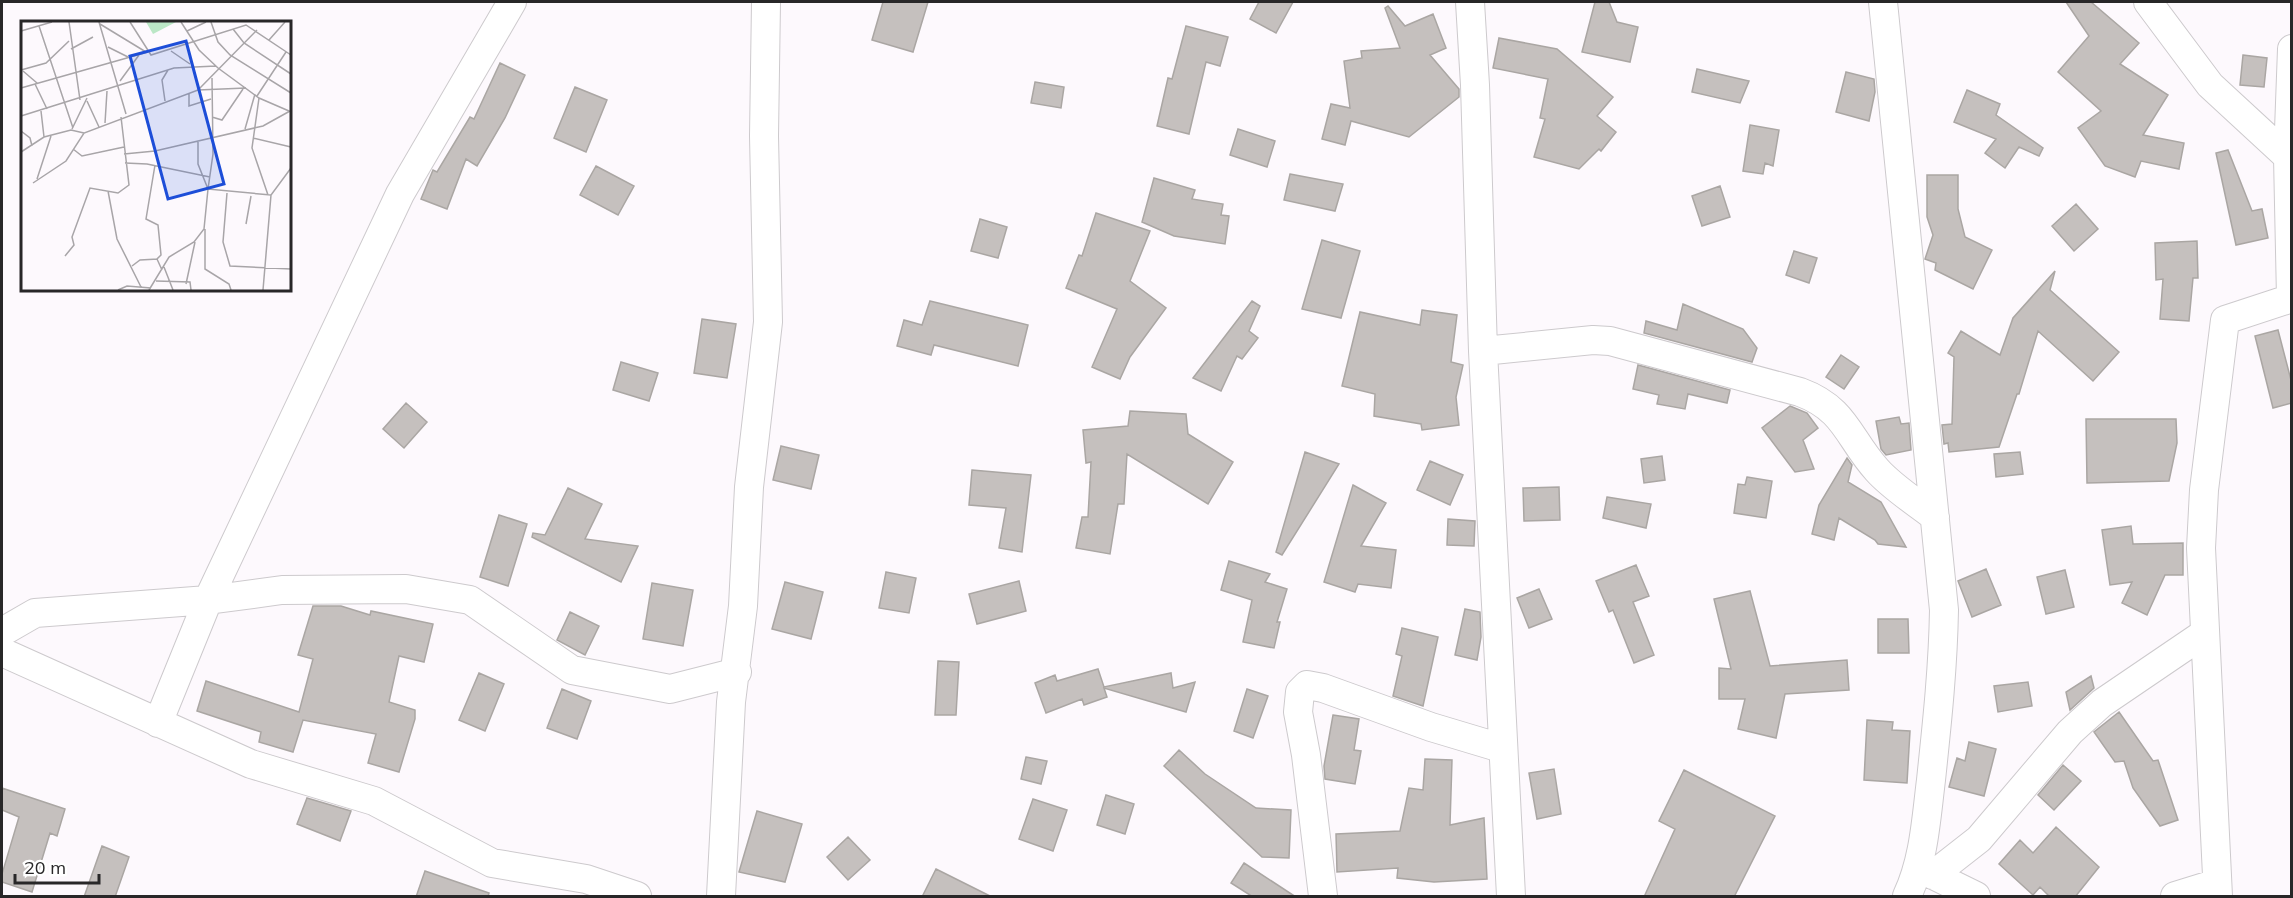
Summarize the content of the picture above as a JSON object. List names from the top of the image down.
{
  "scale_bar": "20 m"
}
